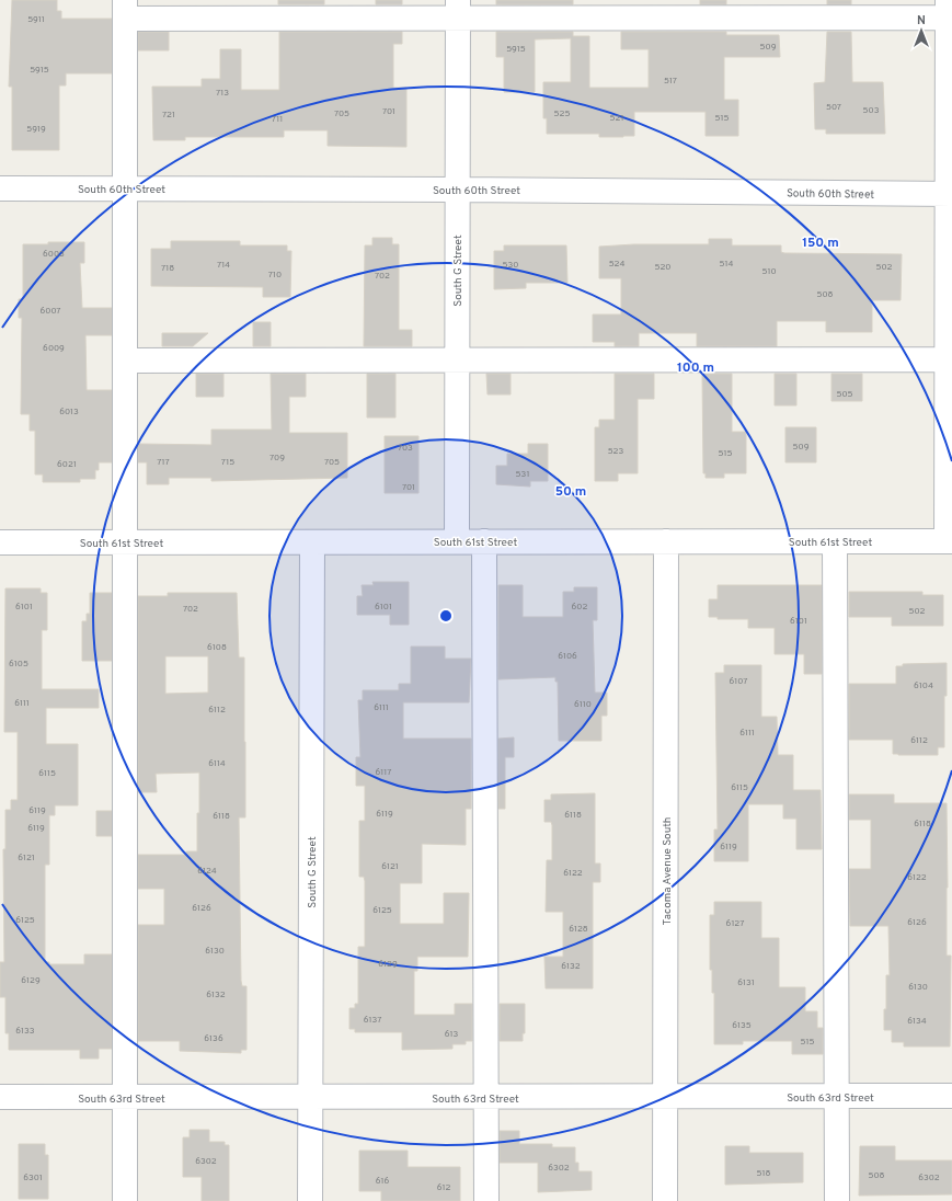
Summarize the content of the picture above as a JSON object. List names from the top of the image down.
{
  "streets": {
    "street": [
      "South 60th Street",
      "South G Street",
      "South 61st Street",
      "Tacoma Avenue South",
      "South 63rd Street"
    ]
  },
  "crossings": [
    ["South 60th Street", "South G Street"],
    ["South G Street", "South 61st Street"],
    ["South G Street", "South 63rd Street"],
    ["South 61st Street", "Tacoma Avenue South"],
    ["Tacoma Avenue South", "South 63rd Street"]
  ],
  "house_numbers": [
    "5911",
    "509",
    "5915",
    "5915",
    "517",
    "713",
    "507",
    "503",
    "701",
    "705",
    "525",
    "721",
    "521",
    "515",
    "711",
    "5919",
    "6003",
    "524",
    "514",
    "714",
    "530",
    "520",
    "502",
    "718",
    "510",
    "710",
    "702",
    "508",
    "6007",
    "6009",
    "505",
    "6013",
    "509",
    "703",
    "523",
    "515",
    "709",
    "717",
    "715",
    "705",
    "6021",
    "531",
    "701",
    "6101",
    "6101",
    "602",
    "702",
    "502",
    "6101",
    "6108",
    "6106",
    "6105",
    "6107",
    "6104",
    "6111",
    "6110",
    "6111",
    "6112",
    "6111",
    "6112",
    "6114",
    "6117",
    "6115",
    "6115",
    "6119",
    "6119",
    "6118",
    "6118",
    "6118",
    "6119",
    "6119",
    "6121",
    "6121",
    "6124",
    "6122",
    "6122",
    "6126",
    "6125",
    "6125",
    "6126",
    "6127",
    "6128",
    "6130",
    "6129",
    "6132",
    "6129",
    "6131",
    "6130",
    "6132",
    "6137",
    "6134",
    "6135",
    "6133",
    "613",
    "6136",
    "515",
    "6302",
    "6302",
    "518",
    "508",
    "6301",
    "6302",
    "616",
    "612"
  ],
  "north": "top",
  "rings": ["150 m", "100 m", "50 m"]
}
